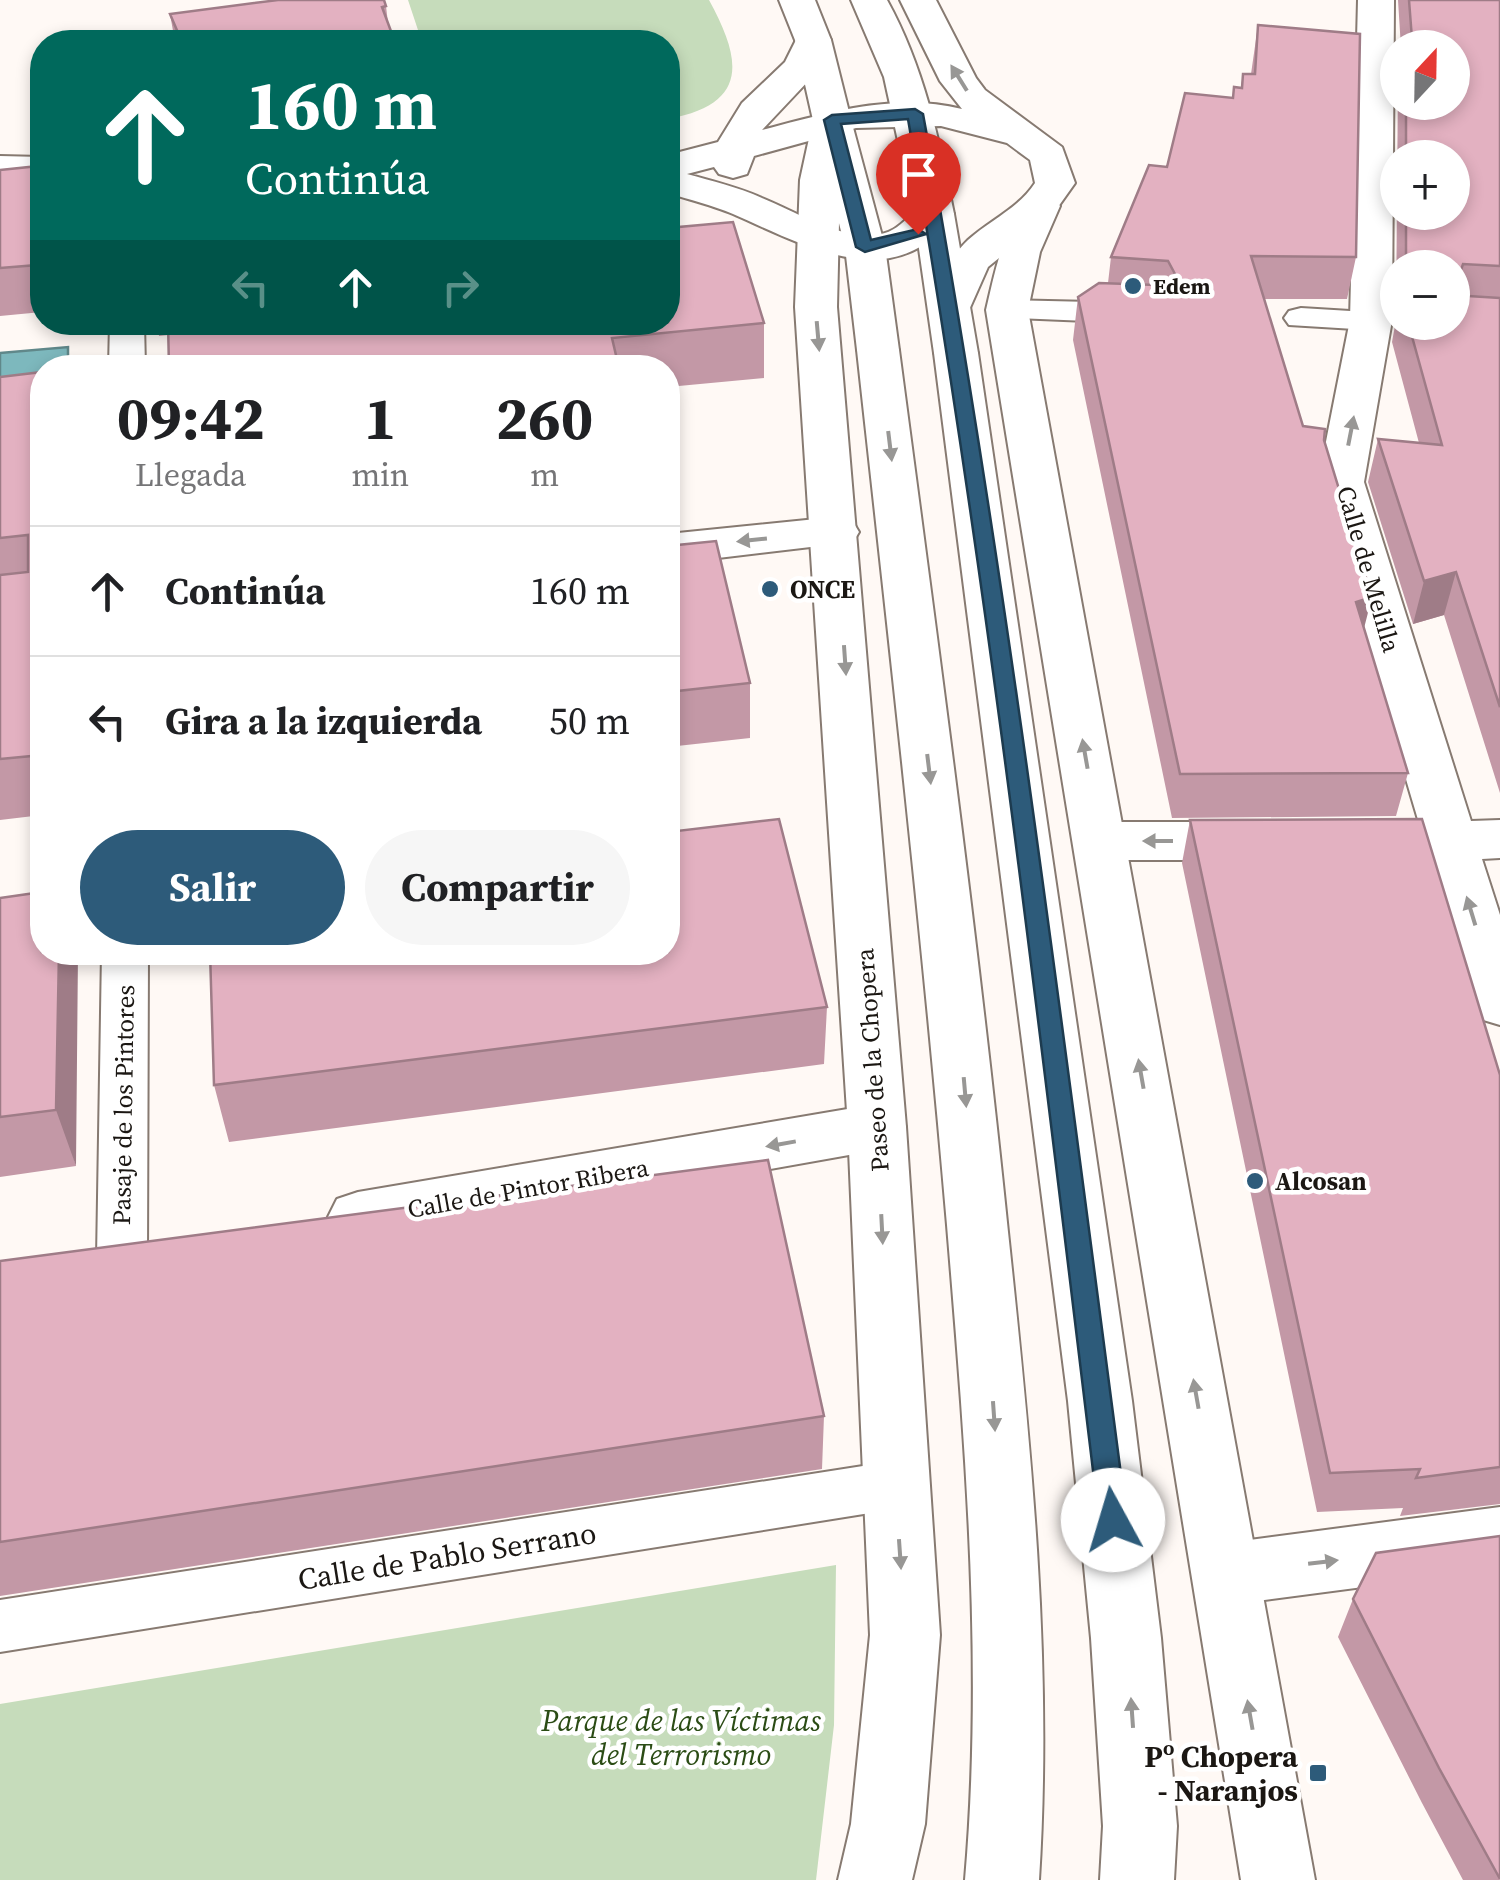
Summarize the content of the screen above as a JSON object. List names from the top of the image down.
{
  "streets": {
    "main road": ["Calle de Melilla", "Paseo de la Chopera", "Calle de Pintor Ribera"],
    "street": ["Pasaje de los Pintores", "Calle de Pablo Serrano"]
  },
  "crossings": [
    ["Paseo de la Chopera", "Calle de Pintor Ribera"],
    ["Paseo de la Chopera", "Calle de Pablo Serrano"]
  ],
  "one_way": ["Calle de Pintor Ribera"],
  "parks": ["Parque de las Víctimas del Terrorismo"],
  "places": {
    "other": ["Edem", "ONCE", "Alcosan"],
    "transit": ["Pº Chopera - Naranjos"]
  },
  "north": "top",
  "page": {
    "map_buttons": ["+", "−"],
    "turn": ["160 m", "Continúa"],
    "eta": [
      "09:42",
      "Llegada",
      "1",
      "min",
      "260",
      "m"
    ],
    "list": [
      {
        "name": "Continúa",
        "value": "160 m"
      },
      {
        "name": "Gira a la izquierda",
        "value": "50 m"
      }
    ],
    "buttons": ["Salir", "Compartir"]
  }
}
